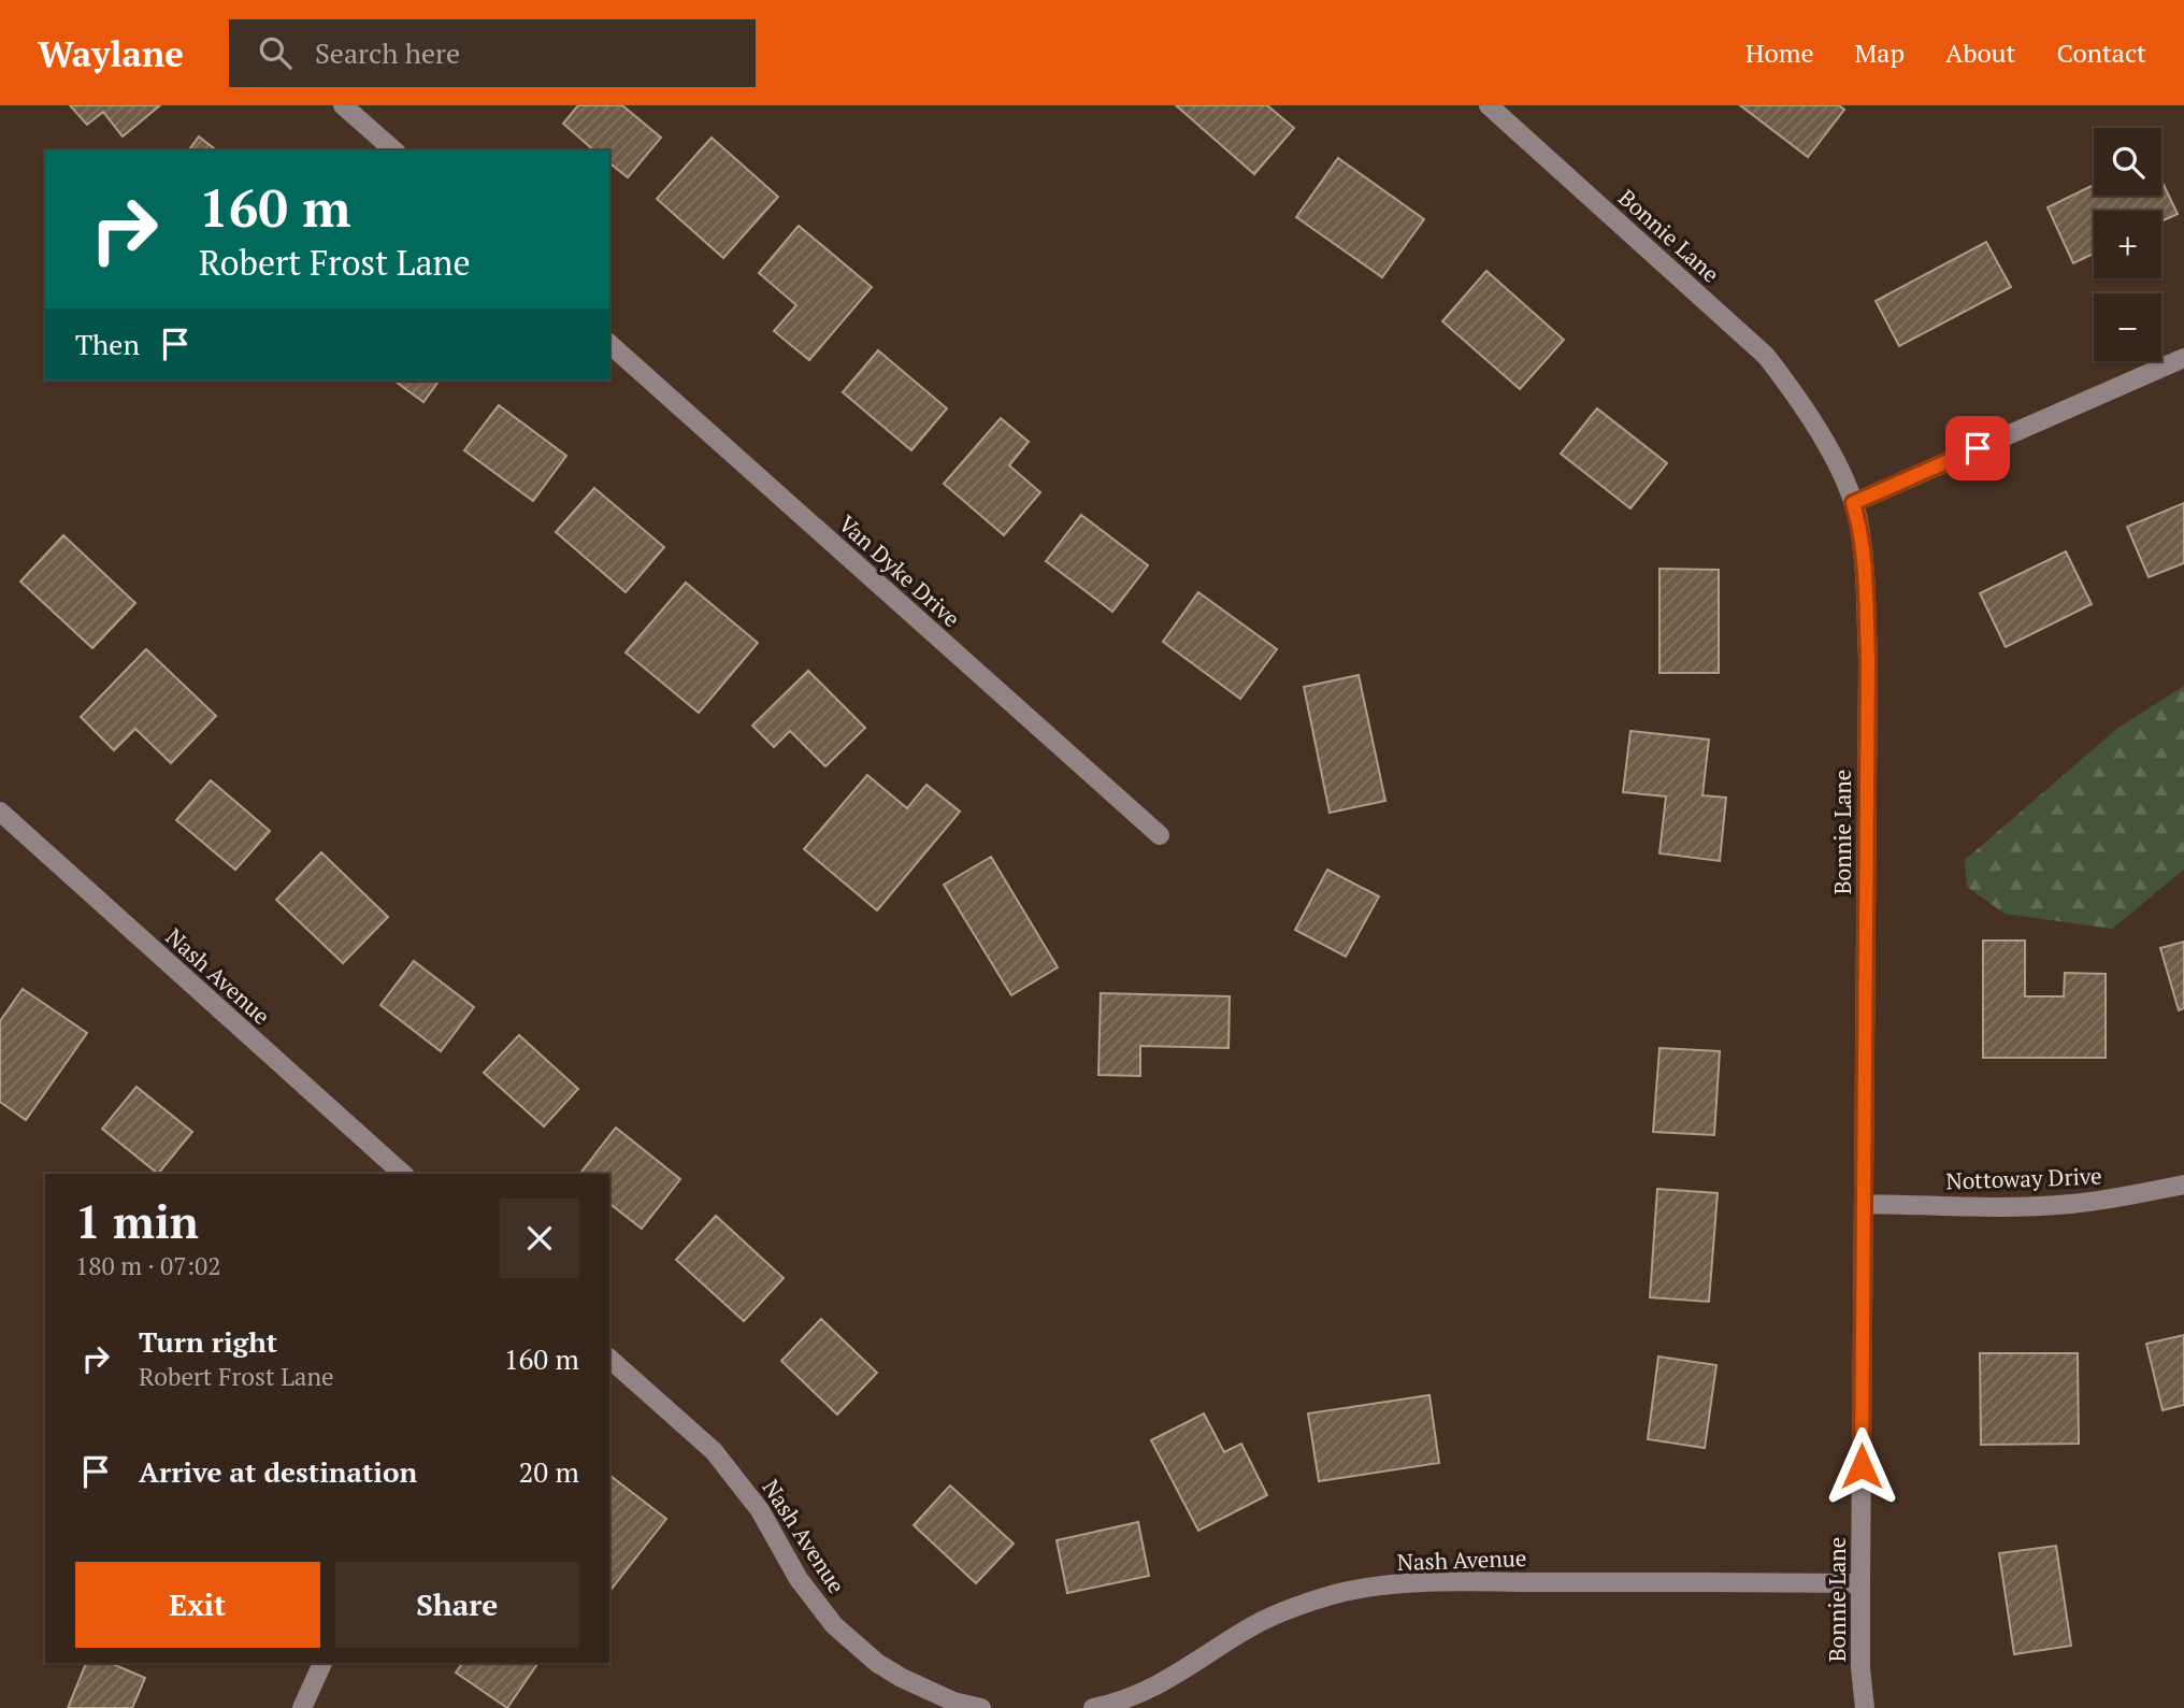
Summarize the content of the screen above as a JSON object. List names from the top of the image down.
{
  "streets": {
    "street": [
      "Bonnie Lane",
      "Van Dyke Drive",
      "Nash Avenue",
      "Nottoway Drive"
    ]
  },
  "crossings": [
    ["Bonnie Lane", "Nash Avenue"],
    ["Bonnie Lane", "Nottoway Drive"]
  ],
  "page": {
    "header": "Waylane",
    "search": "Search here",
    "nav": [
      "Home",
      "Map",
      "About",
      "Contact"
    ],
    "map_buttons": ["+", "−"],
    "turn": ["160 m", "Robert Frost Lane"],
    "then": "Then",
    "heading": ["1 min", "180 m · 07:02"],
    "list": [
      {
        "name": "Turn right",
        "note": "Robert Frost Lane",
        "value": "160 m"
      },
      {
        "name": "Arrive at destination",
        "value": "20 m"
      }
    ],
    "buttons": ["Exit", "Share"]
  }
}
